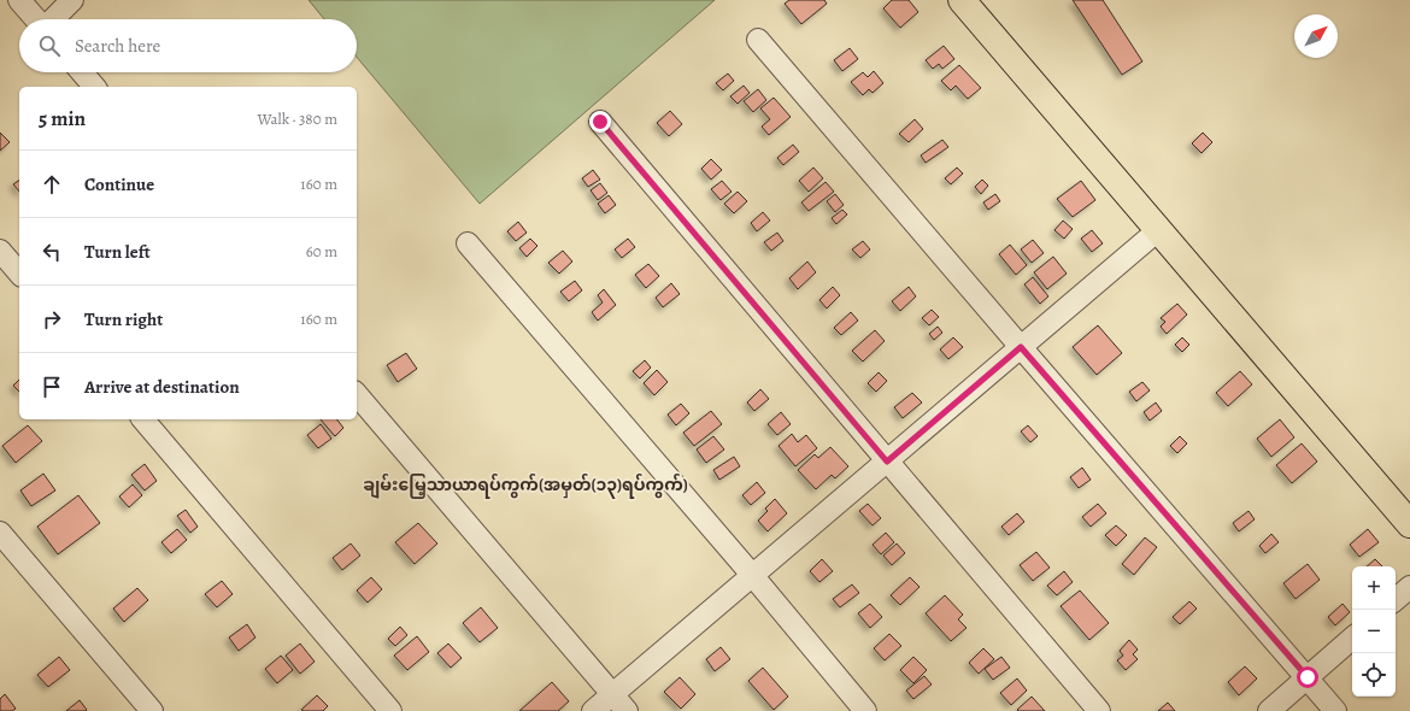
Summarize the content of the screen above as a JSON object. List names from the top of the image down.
{
  "districts": ["ချမ်းမြေ့သာယာရပ်ကွက်(အမှတ်(၁၃)ရပ်ကွက်)"],
  "north": "top right",
  "page": {
    "search": "Search here",
    "heading": ["5 min", "Walk · 380 m"],
    "list": [
      ["Continue", "160 m"],
      ["Turn left", "60 m"],
      ["Turn right", "160 m"],
      "Arrive at destination"
    ],
    "map_buttons": ["+", "−"]
  }
}
